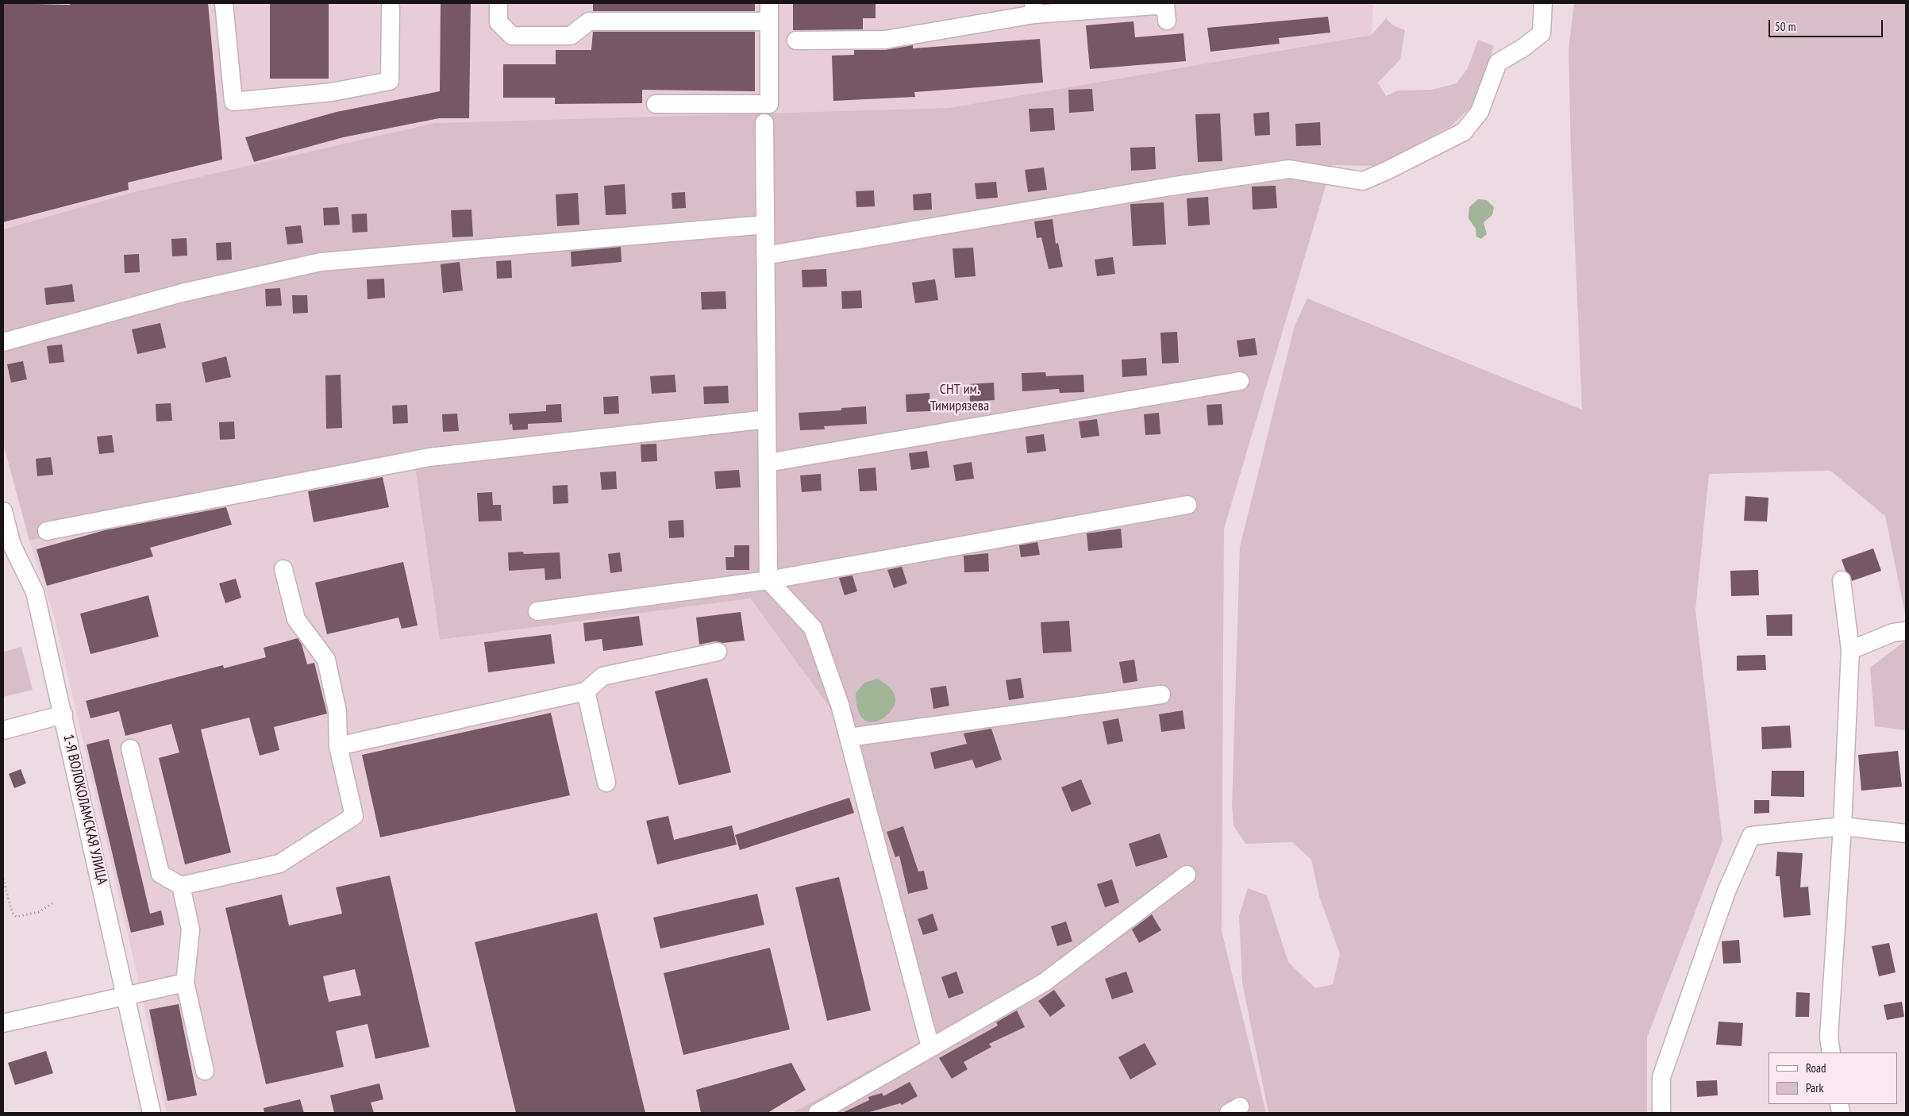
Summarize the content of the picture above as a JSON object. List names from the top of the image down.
{
  "streets": {
    "street": ["1-Я ВОЛОКОЛАМСКАЯ УЛИЦА"]
  },
  "parks": ["СНТ им. Тимирязева"],
  "legend": ["Road", "Park"],
  "scale_bar": "50 m"
}
